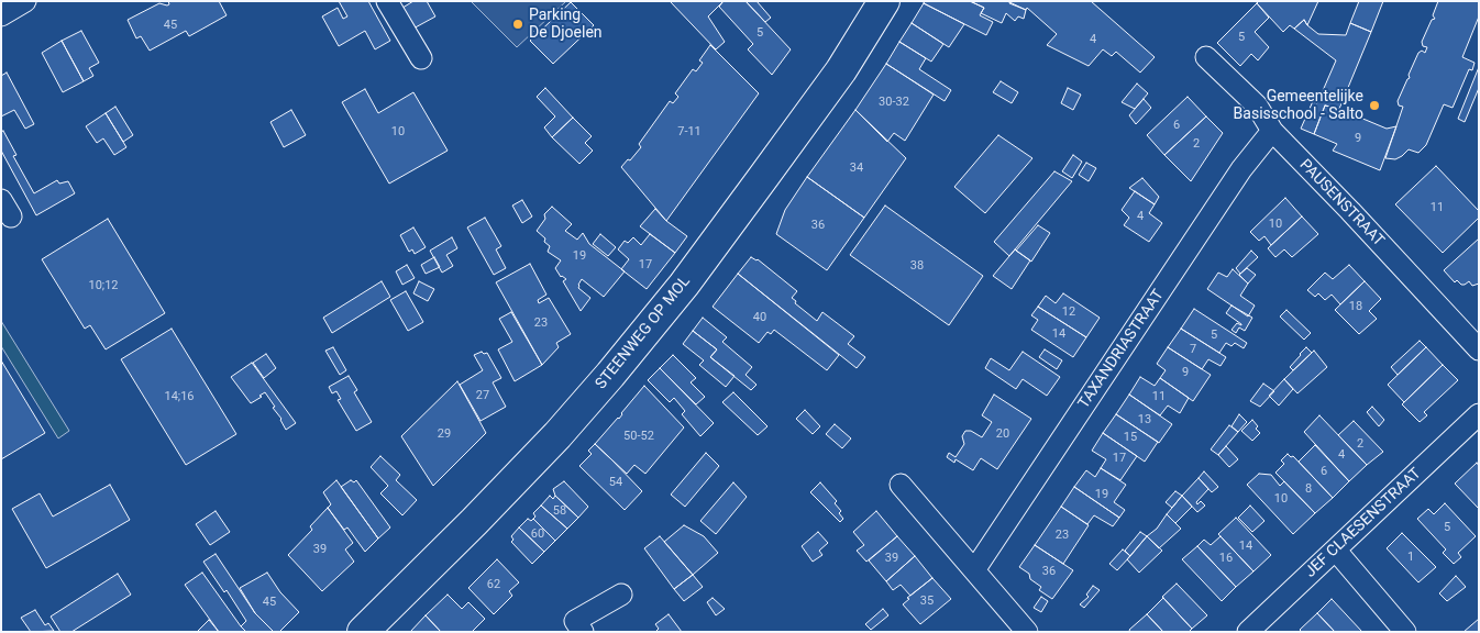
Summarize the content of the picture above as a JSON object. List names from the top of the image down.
{
  "streets": {
    "main road": ["STEENWEG OP MOL"],
    "street": ["PAUSENSTRAAT", "TAXANDRIASTRAAT", "JEF CLAESENSTRAAT"]
  },
  "crossings": [
    ["PAUSENSTRAAT", "TAXANDRIASTRAAT"]
  ],
  "places": ["Parking De Djoelen", "Gemeentelijke Basisschool - Salto"],
  "house_numbers": [
    "45",
    "5",
    "5",
    "4",
    "30-32",
    "6",
    "10",
    "7-11",
    "9",
    "2",
    "34",
    "11",
    "4",
    "10",
    "36",
    "19",
    "17",
    "38",
    "10;12",
    "18",
    "12",
    "40",
    "23",
    "14",
    "5",
    "7",
    "9",
    "27",
    "14;16",
    "11",
    "13",
    "29",
    "20",
    "50-52",
    "15",
    "2",
    "4",
    "17",
    "6",
    "54",
    "8",
    "19",
    "10",
    "58",
    "5",
    "60",
    "23",
    "14",
    "39",
    "1",
    "39",
    "16",
    "36",
    "62",
    "35",
    "45"
  ]
}
